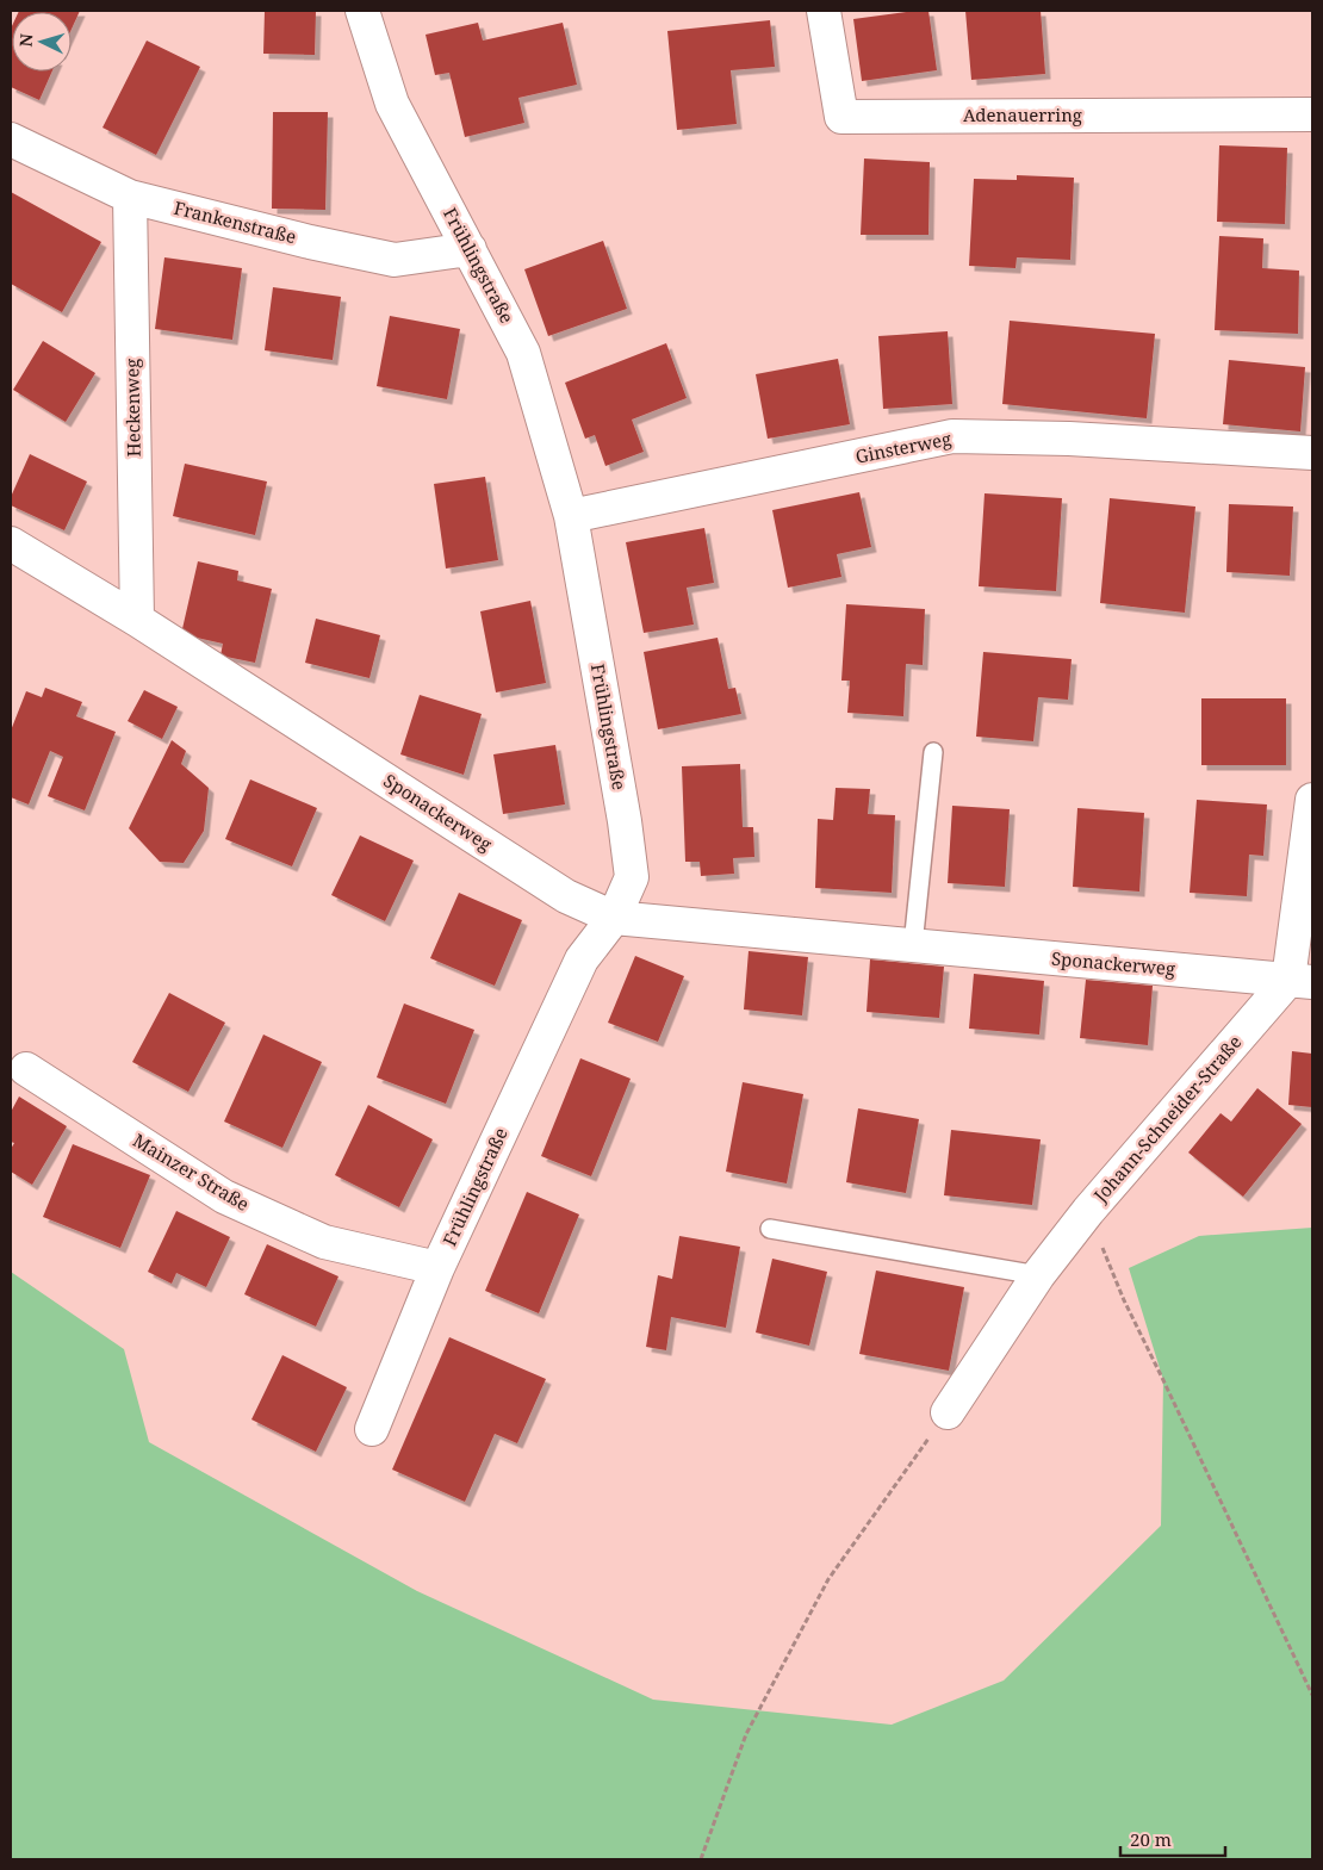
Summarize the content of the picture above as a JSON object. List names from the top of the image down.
{
  "streets": {
    "street": [
      "Adenauerring",
      "Frankenstraße",
      "Frühlingstraße",
      "Heckenweg",
      "Ginsterweg",
      "Sponackerweg",
      "Johann-Schneider-Straße",
      "Mainzer Straße"
    ]
  },
  "crossings": [
    ["Frankenstraße", "Frühlingstraße"],
    ["Frankenstraße", "Heckenweg"],
    ["Frühlingstraße", "Ginsterweg"],
    ["Frühlingstraße", "Sponackerweg"],
    ["Frühlingstraße", "Mainzer Straße"],
    ["Heckenweg", "Sponackerweg"],
    ["Sponackerweg", "Johann-Schneider-Straße"]
  ],
  "scale_bar": "20 m",
  "north": "left"
}
